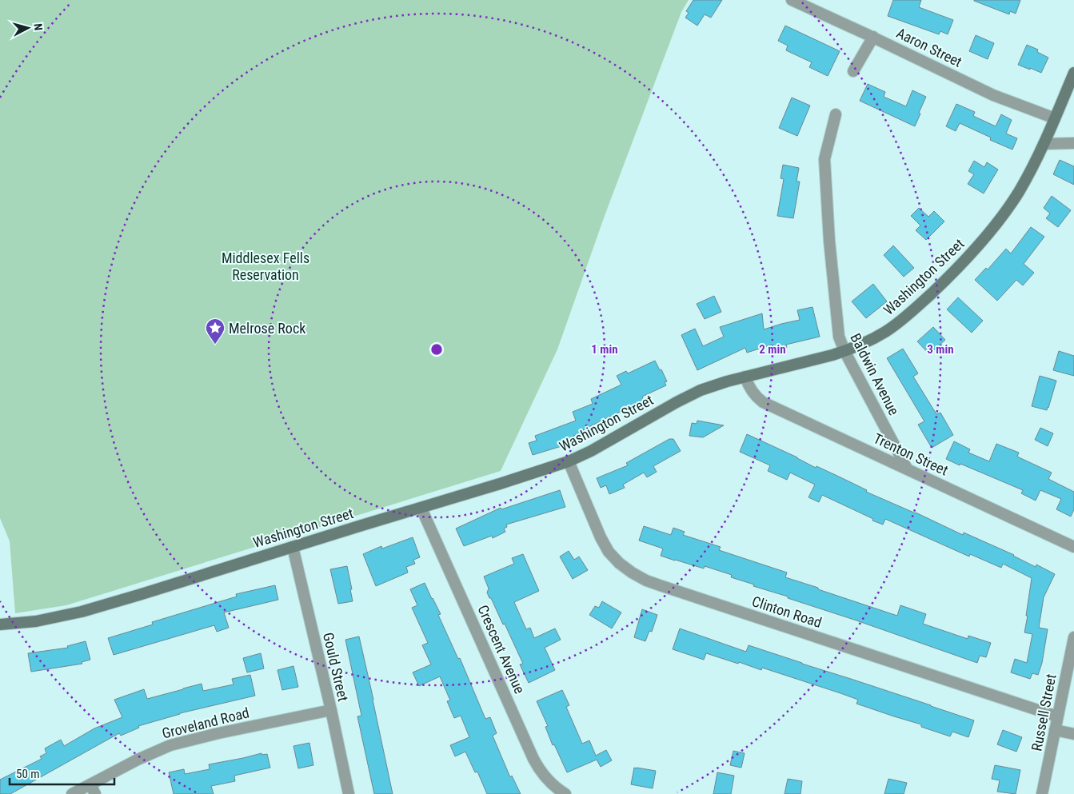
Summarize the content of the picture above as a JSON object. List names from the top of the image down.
{
  "streets": {
    "main road": ["Washington Street"],
    "street": [
      "Aaron Street",
      "Baldwin Avenue",
      "Trenton Street",
      "Clinton Road",
      "Crescent Avenue",
      "Gould Street",
      "Russell Street",
      "Groveland Road"
    ]
  },
  "crossings": [
    ["Aaron Street", "Washington Street"],
    ["Washington Street", "Baldwin Avenue"],
    ["Washington Street", "Trenton Street"],
    ["Washington Street", "Clinton Road"],
    ["Washington Street", "Crescent Avenue"],
    ["Washington Street", "Gould Street"],
    ["Baldwin Avenue", "Trenton Street"],
    ["Clinton Road", "Russell Street"],
    ["Gould Street", "Groveland Road"]
  ],
  "parks": ["Middlesex Fells Reservation"],
  "places": {
    "place": ["Melrose Rock"]
  },
  "scale_bar": "50 m",
  "north": "right",
  "rings": ["1 min", "2 min", "3 min"]
}
